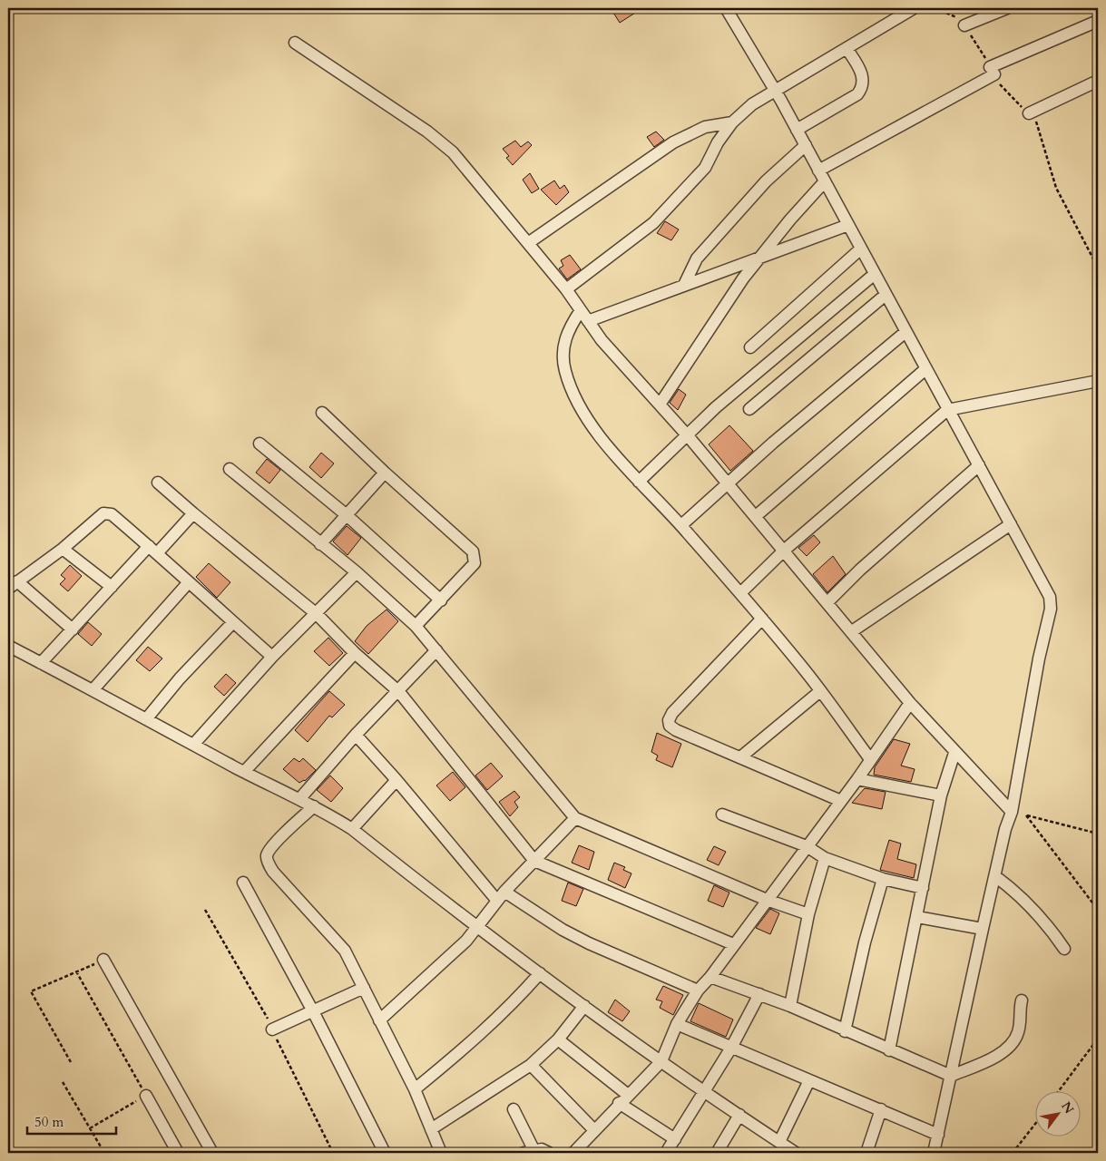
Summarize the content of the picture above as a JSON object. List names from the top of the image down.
{
  "scale_bar": "50 m",
  "north": "top right"
}
